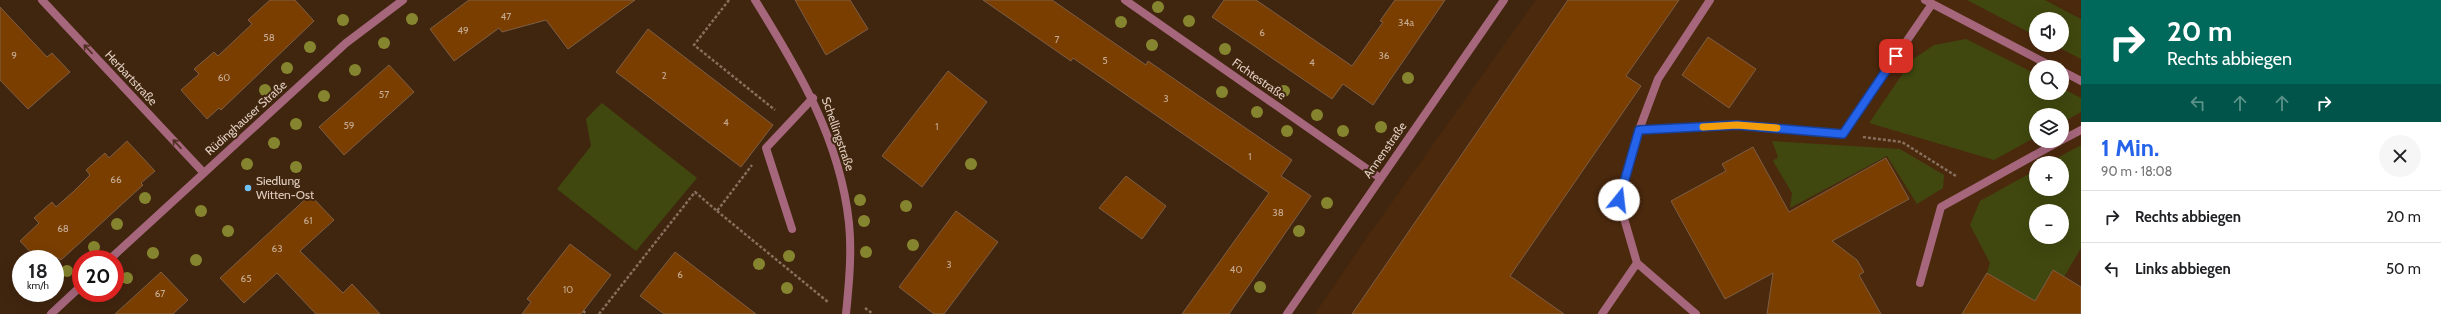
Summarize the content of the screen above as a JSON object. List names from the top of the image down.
{
  "streets": {
    "street": [
      "Herbartstraße",
      "Fichtestraße",
      "Rüdinghauser Straße",
      "Schellingstraße",
      "Annenstraße"
    ]
  },
  "crossings": [
    ["Herbartstraße", "Rüdinghauser Straße"],
    ["Fichtestraße", "Annenstraße"]
  ],
  "one_way": ["Herbartstraße"],
  "places": ["Siedlung Witten-Ost"],
  "house_numbers": [
    "47",
    "34a",
    "49",
    "6",
    "58",
    "7",
    "9",
    "36",
    "5",
    "4",
    "2",
    "60",
    "57",
    "3",
    "4",
    "59",
    "1",
    "1",
    "66",
    "38",
    "61",
    "68",
    "63",
    "3",
    "40",
    "6",
    "65",
    "10",
    "67"
  ],
  "page": {
    "turn": ["20 m", "Rechts abbiegen"],
    "map_buttons": ["+", "−"],
    "heading": ["1 Min.", "90 m · 18:08"],
    "list": [
      {
        "name": "Rechts abbiegen",
        "value": "20 m"
      },
      {
        "name": "Links abbiegen",
        "value": "50 m"
      }
    ],
    "speed": "18 km/h",
    "limit": "20"
  }
}
